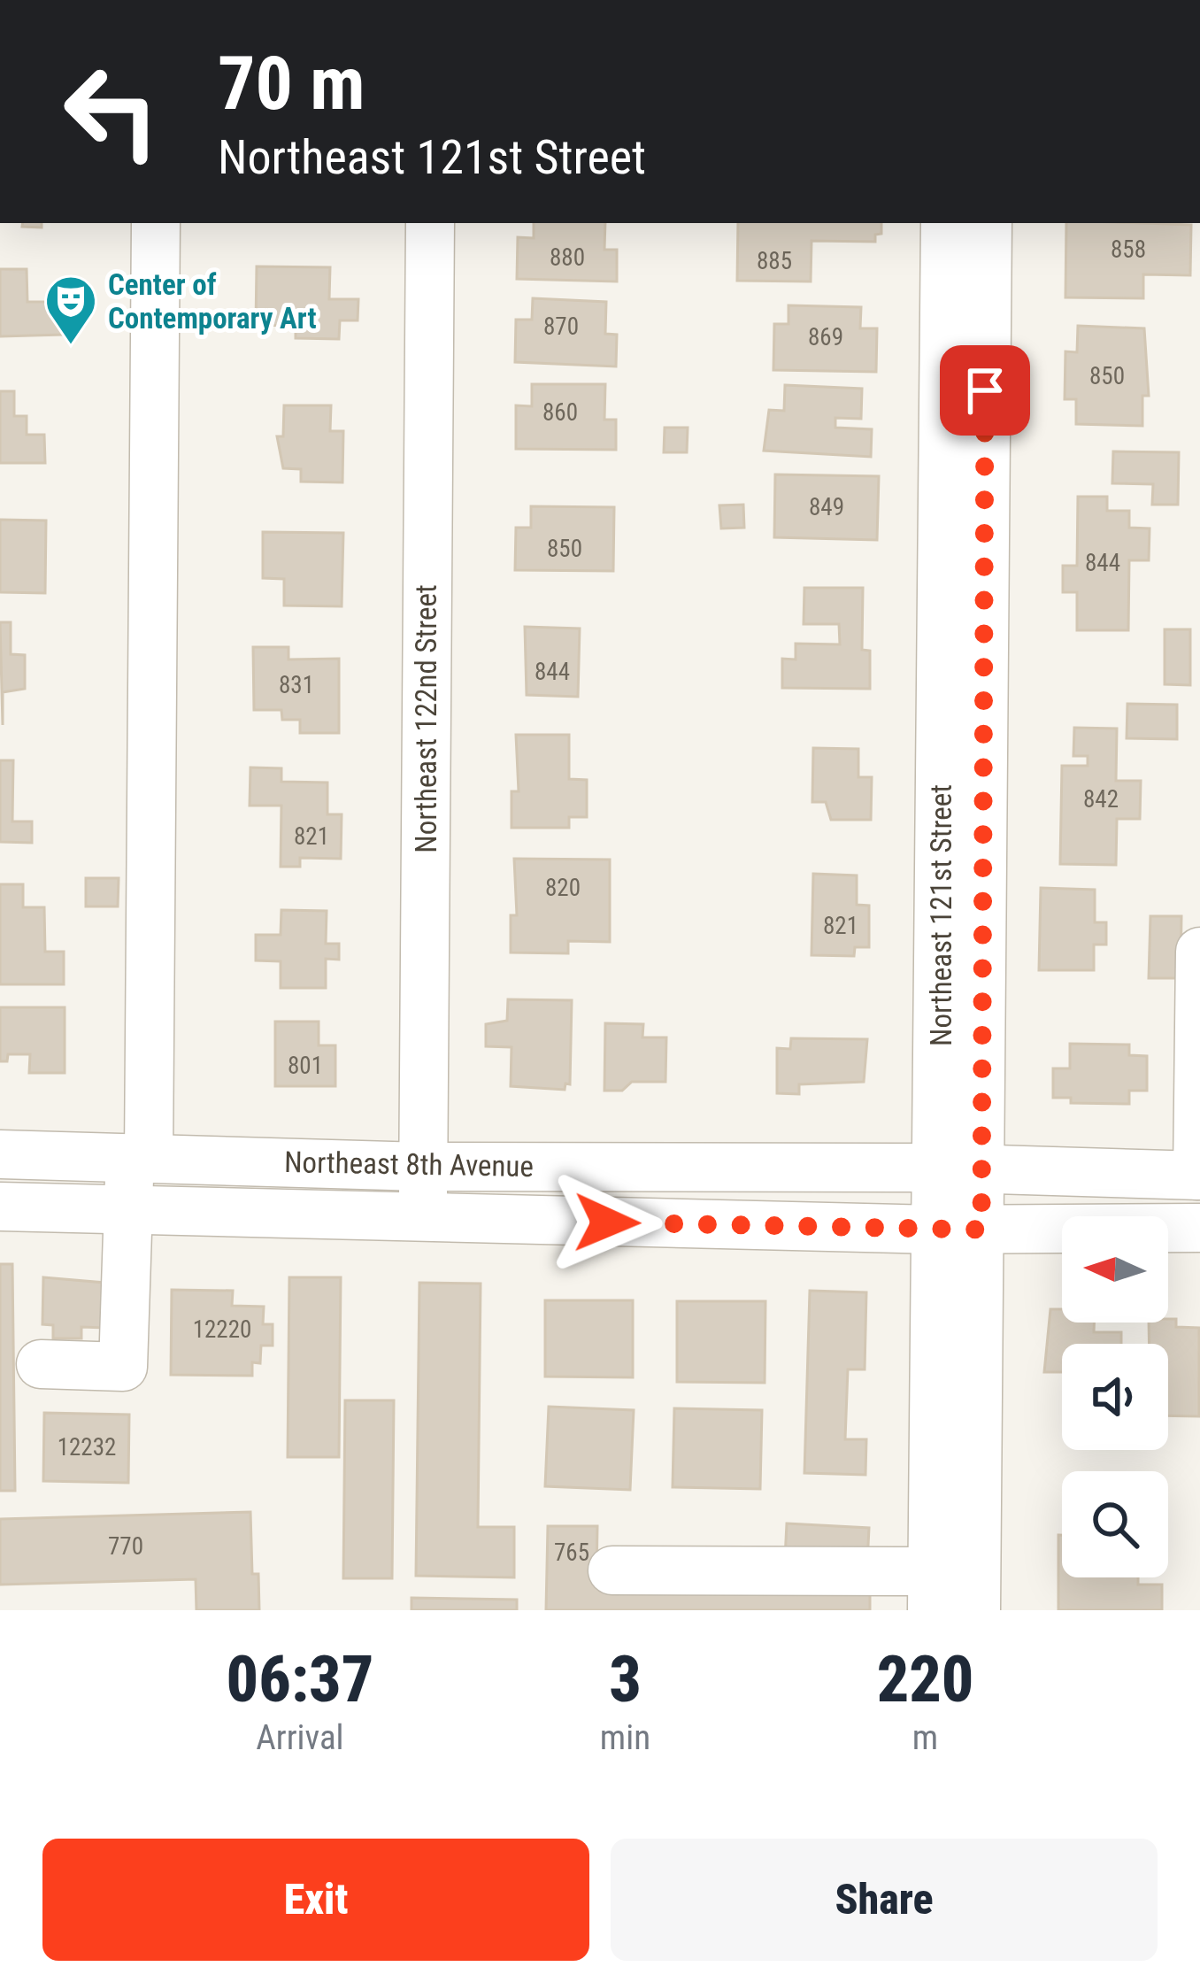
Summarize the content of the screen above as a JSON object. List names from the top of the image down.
{
  "streets": {
    "street": ["Northeast 122nd Street", "Northeast 121st Street", "Northeast 8th Avenue"]
  },
  "crossings": [
    ["Northeast 122nd Street", "Northeast 8th Avenue"],
    ["Northeast 121st Street", "Northeast 8th Avenue"]
  ],
  "places": {
    "theatre": ["Center of Contemporary Art"]
  },
  "house_numbers": [
    "858",
    "880",
    "885",
    "870",
    "869",
    "850",
    "860",
    "849",
    "850",
    "844",
    "844",
    "831",
    "842",
    "821",
    "820",
    "821",
    "801",
    "12220",
    "12232",
    "770",
    "765"
  ],
  "north": "left",
  "page": {
    "turn": ["70 m", "Northeast 121st Street"],
    "eta": [
      "06:37",
      "Arrival",
      "3",
      "min",
      "220",
      "m"
    ],
    "buttons": ["Exit", "Share"]
  }
}
